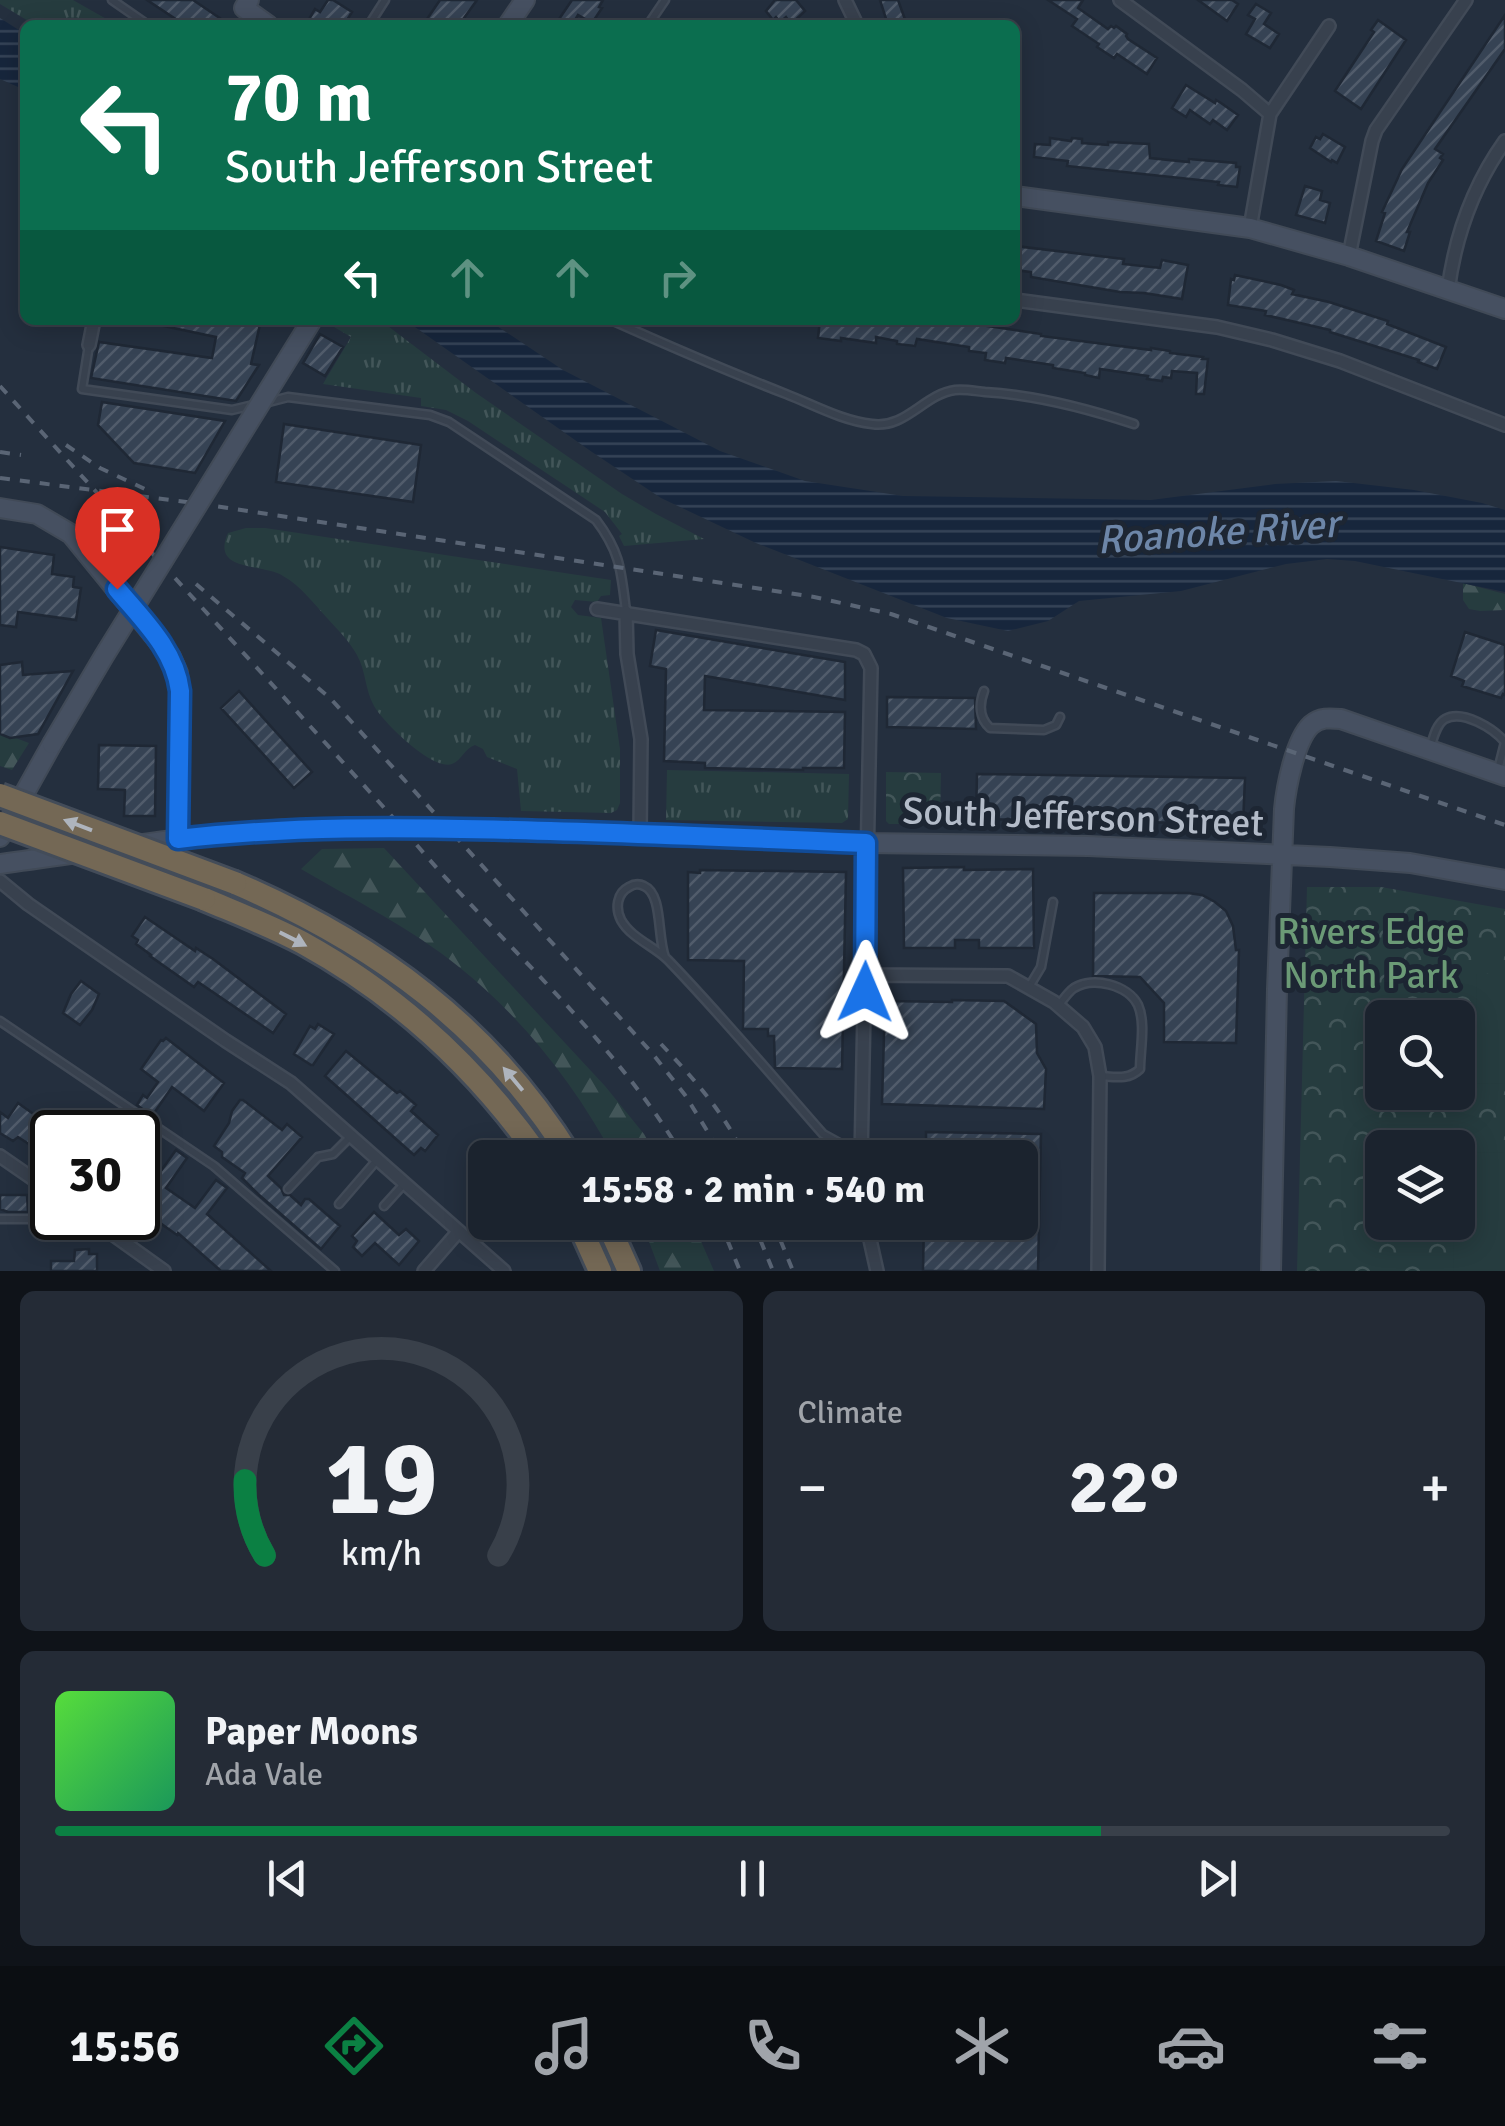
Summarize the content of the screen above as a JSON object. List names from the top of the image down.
{
  "streets": {
    "main road": ["South Jefferson Street"]
  },
  "water": ["Roanoke River"],
  "parks": ["Rivers Edge North Park"],
  "page": {
    "turn": ["70 m", "South Jefferson Street"],
    "limit": "30",
    "trip": "15:58 · 2 min · 540 m",
    "tile": "Climate",
    "heat": ["−", "22°", "+"],
    "song": ["Paper Moons", "Ada Vale"],
    "tabs": "15:56",
    "gauge": ["19", "km/h"]
  }
}
